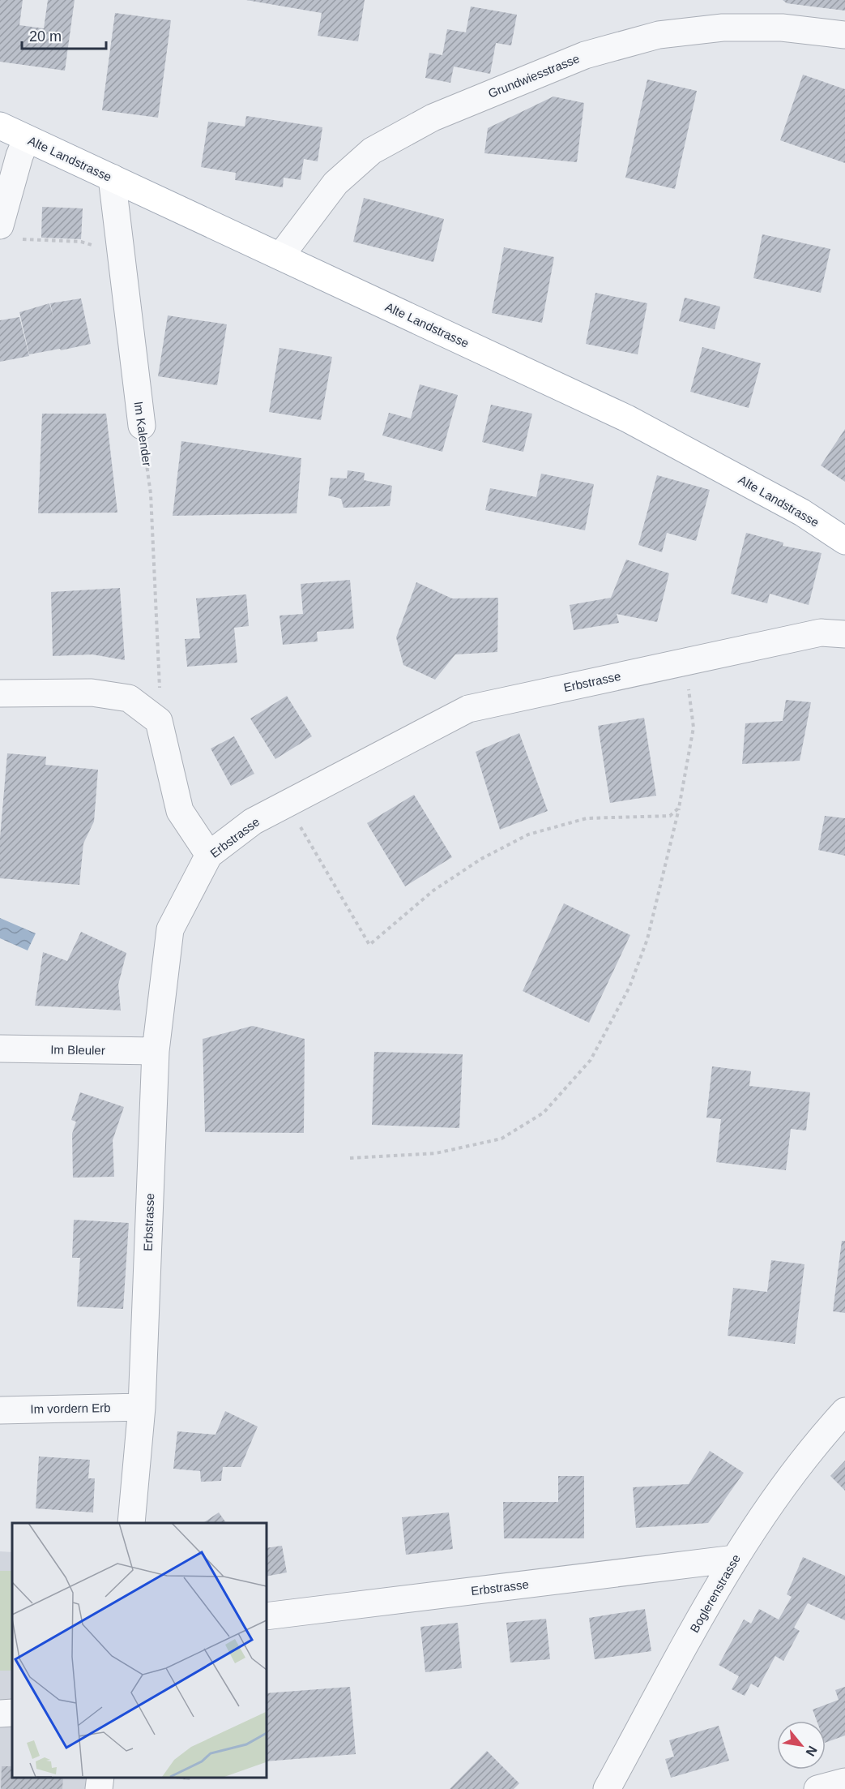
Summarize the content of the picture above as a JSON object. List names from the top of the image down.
{
  "streets": {
    "main road": ["Alte Landstrasse"],
    "street": [
      "Grundwiesstrasse",
      "Im Kalender",
      "Erbstrasse",
      "Im Bleuler",
      "Im vordern Erb",
      "Boglerenstrasse"
    ]
  },
  "crossings": [
    ["Grundwiesstrasse", "Alte Landstrasse"],
    ["Alte Landstrasse", "Im Kalender"],
    ["Erbstrasse", "Im Bleuler"],
    ["Erbstrasse", "Im vordern Erb"],
    ["Erbstrasse", "Boglerenstrasse"]
  ],
  "scale_bar": "20 m",
  "north": "bottom right"
}
